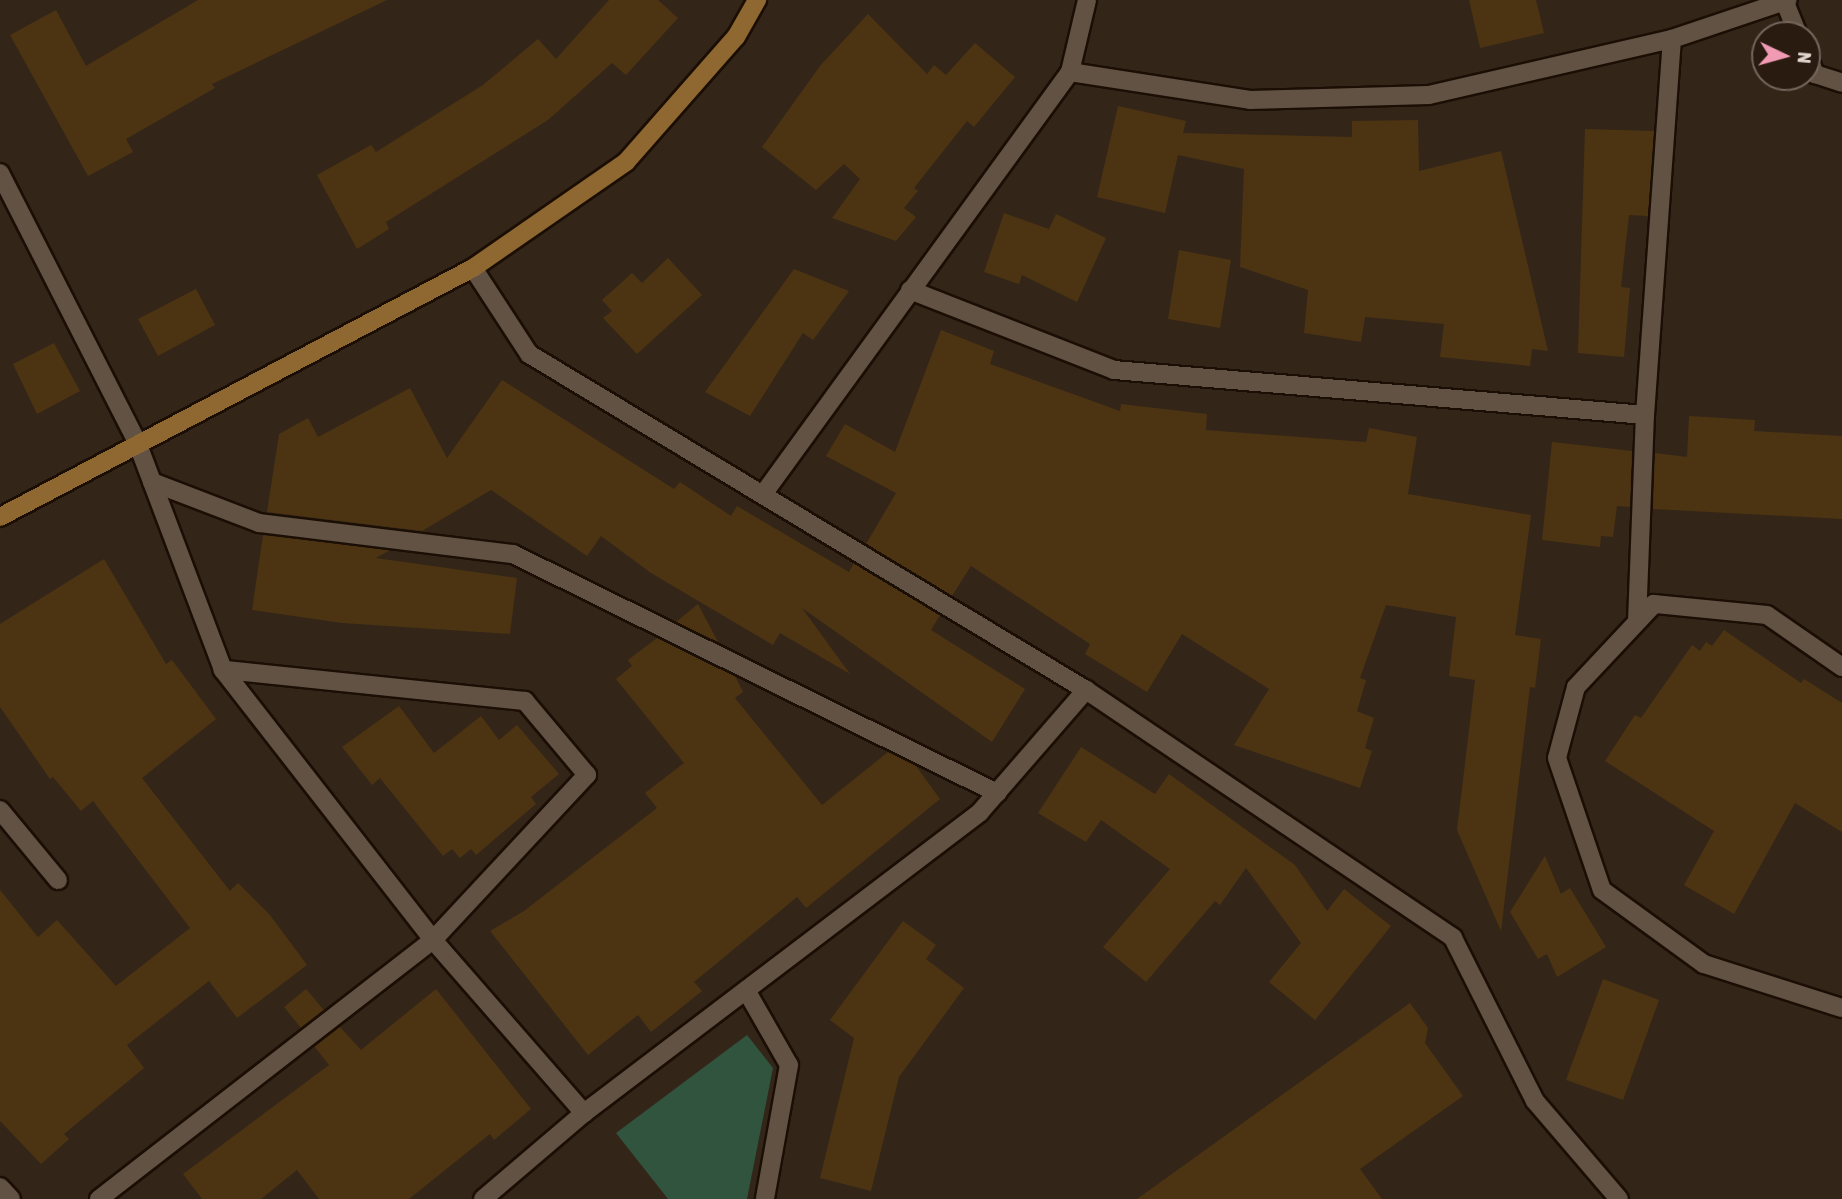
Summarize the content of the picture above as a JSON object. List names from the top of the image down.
{
  "north": "right"
}
